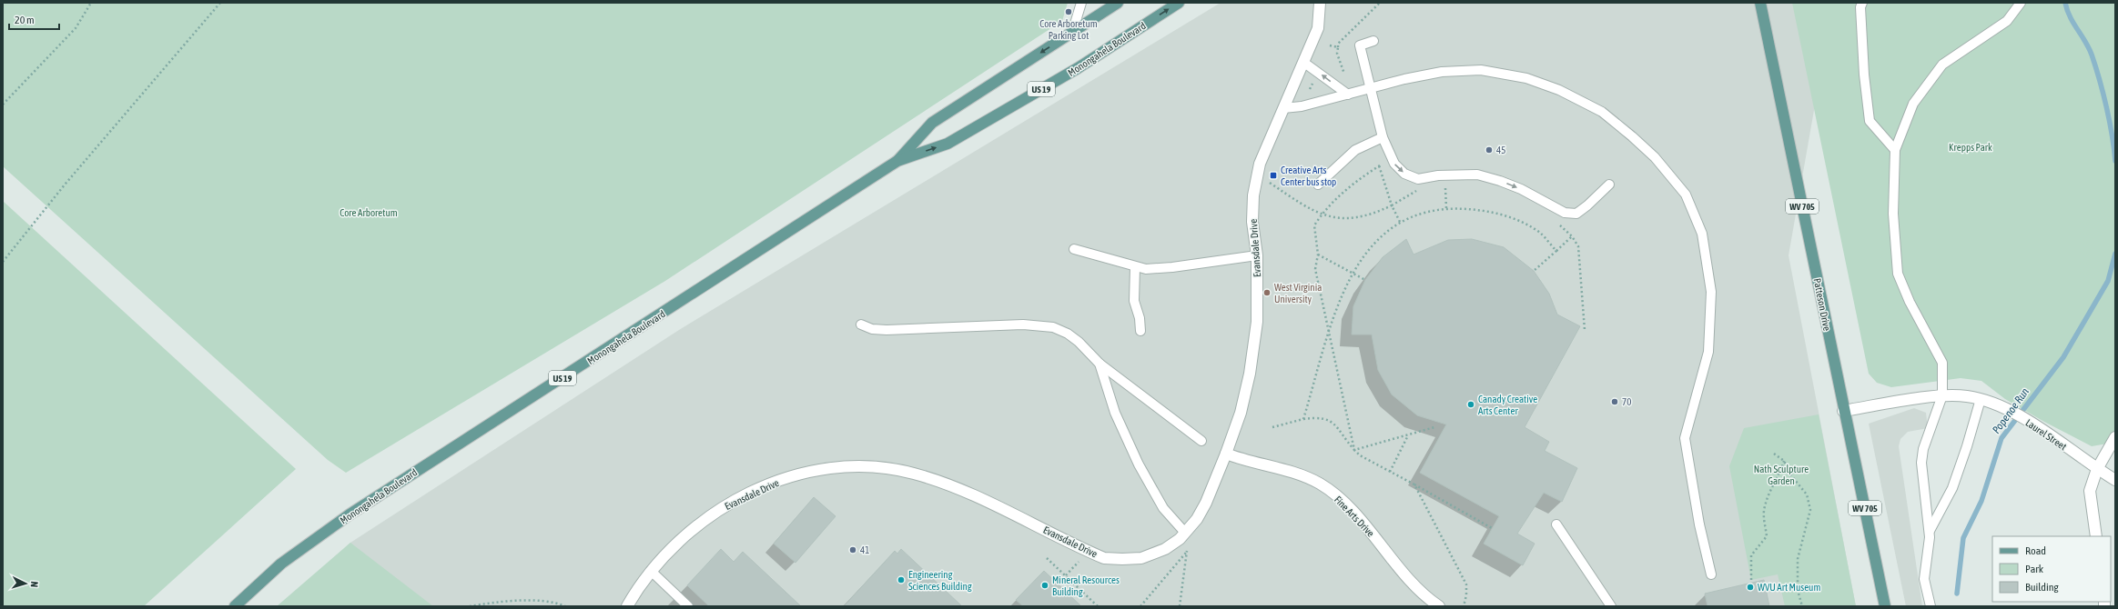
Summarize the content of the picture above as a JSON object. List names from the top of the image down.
{
  "streets": {
    "main road": [
      "Monongahela Boulevard",
      "US 19",
      "WV 705",
      "Patteson Drive"
    ],
    "street": ["Evansdale Drive", "Laurel Street", "Fine Arts Drive"]
  },
  "crossings": [
    ["Evansdale Drive", "Fine Arts Drive"],
    ["Patteson Drive", "Laurel Street"]
  ],
  "water": ["Popenoe Run"],
  "parks": ["Krepps Park", "Core Arboretum", "Nath Sculpture Garden"],
  "places": {
    "other": [
      "Core Arboretum Parking Lot",
      "45",
      "West Virginia University",
      "70",
      "Canady Creative Arts Center",
      "41",
      "Engineering Sciences Building",
      "Mineral Resources Building",
      "WVU Art Museum"
    ],
    "transit": ["Creative Arts Center bus stop"]
  },
  "legend": ["Road", "Park", "Building"],
  "scale_bar": "20 m",
  "north": "right"
}
